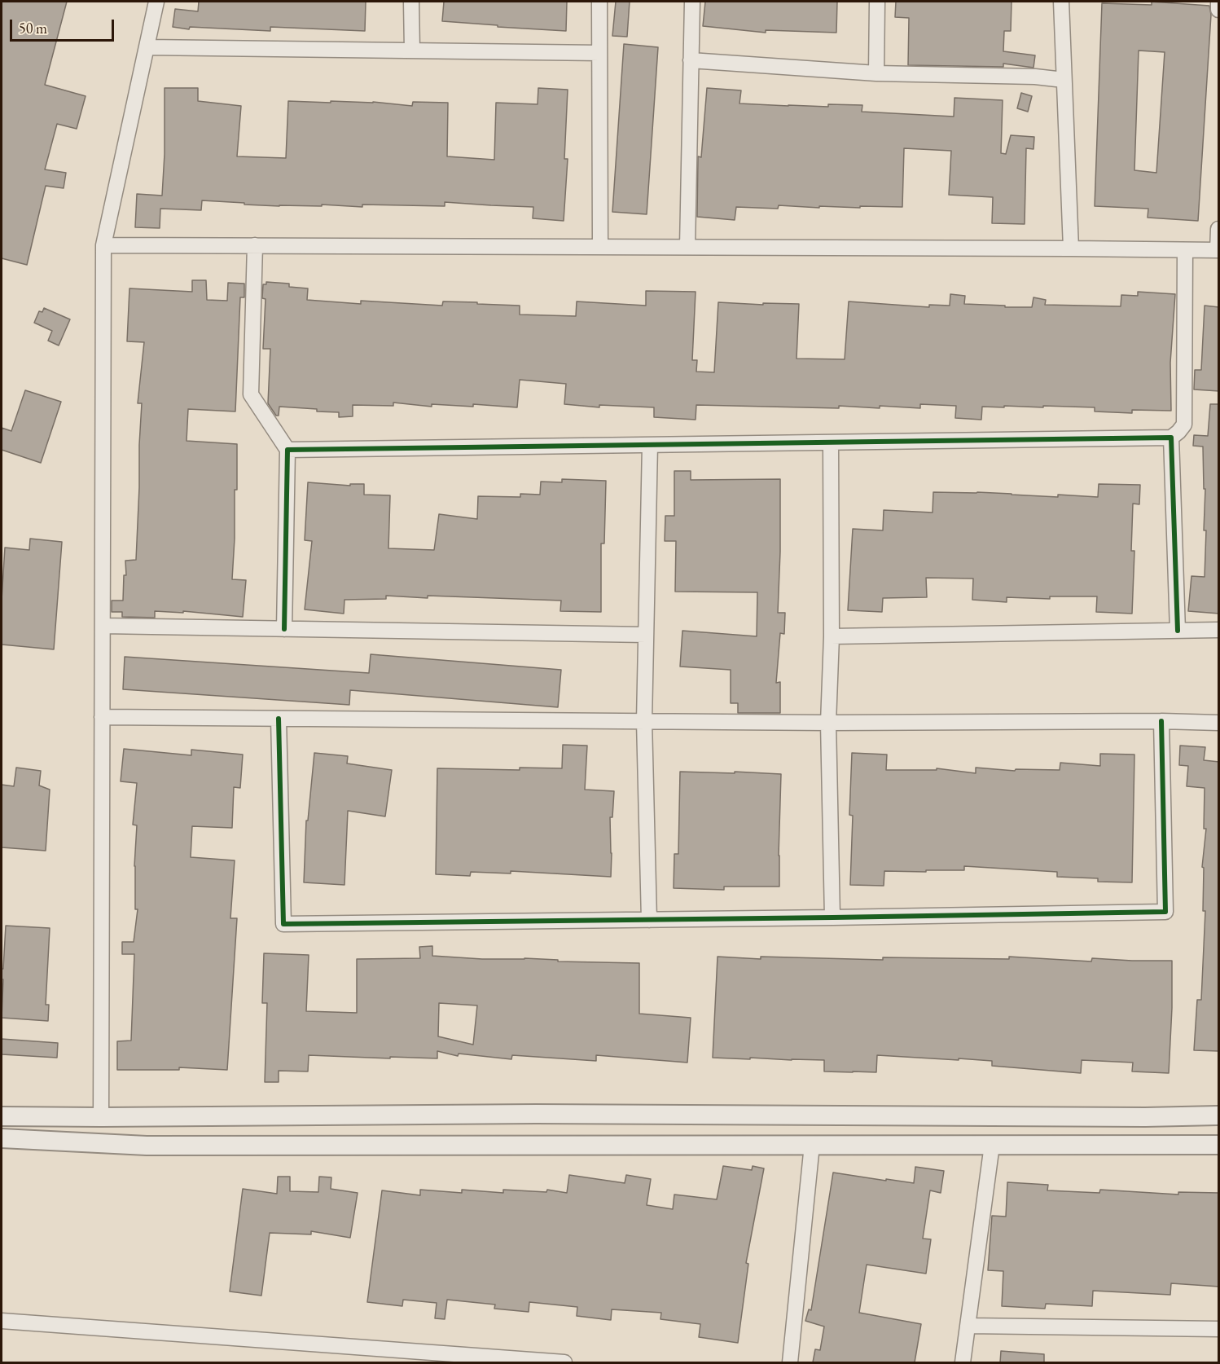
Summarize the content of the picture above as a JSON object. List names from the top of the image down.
{
  "scale_bar": "50 m"
}
